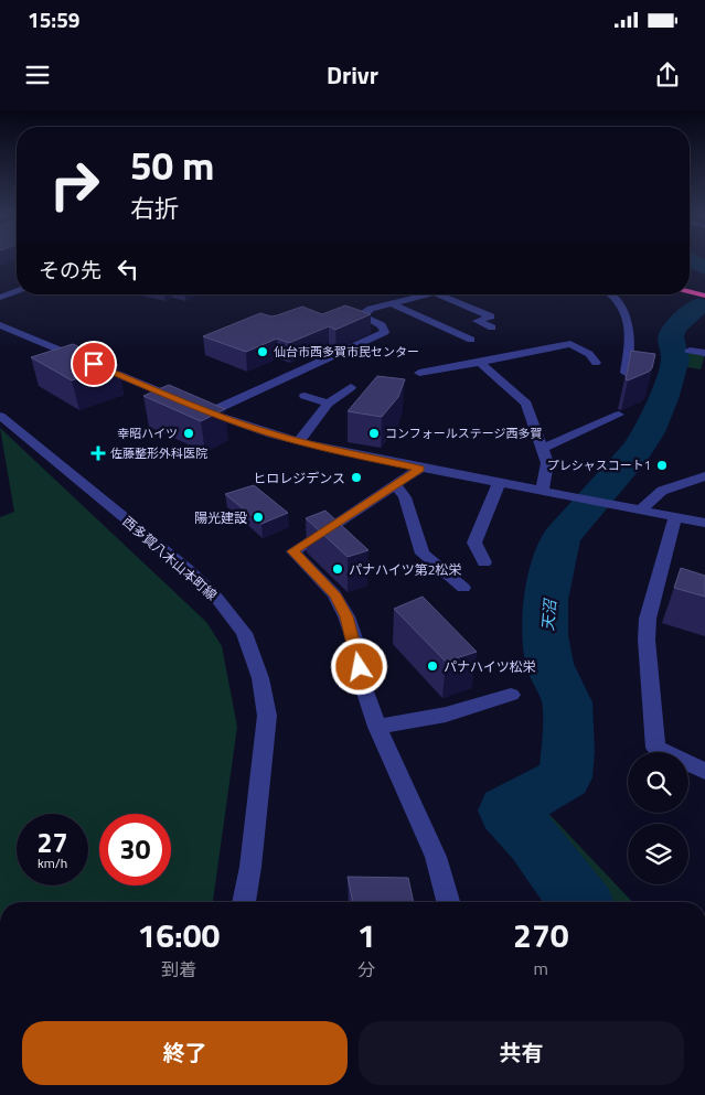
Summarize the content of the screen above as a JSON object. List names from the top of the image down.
{
  "streets": {
    "street": ["西多賀八木山本町線"]
  },
  "water": ["天沼"],
  "places": {
    "other": [
      "仙台市西多賀市民センター",
      "幸昭ハイツ",
      "コンフォールステージ西多賀",
      "プレシャスコート1",
      "ヒロレジデンス",
      "陽光建設",
      "パナハイツ第2松栄",
      "パナハイツ松栄"
    ],
    "health": ["佐藤整形外科医院"]
  },
  "page": {
    "status": "15:59",
    "header": "Drivr",
    "turn": ["50 m", "右折"],
    "then": "その先",
    "speed": "27 km/h",
    "limit": "30",
    "eta": [
      "16:00",
      "到着",
      "1",
      "分",
      "270",
      "m"
    ],
    "buttons": ["終了", "共有"]
  }
}
